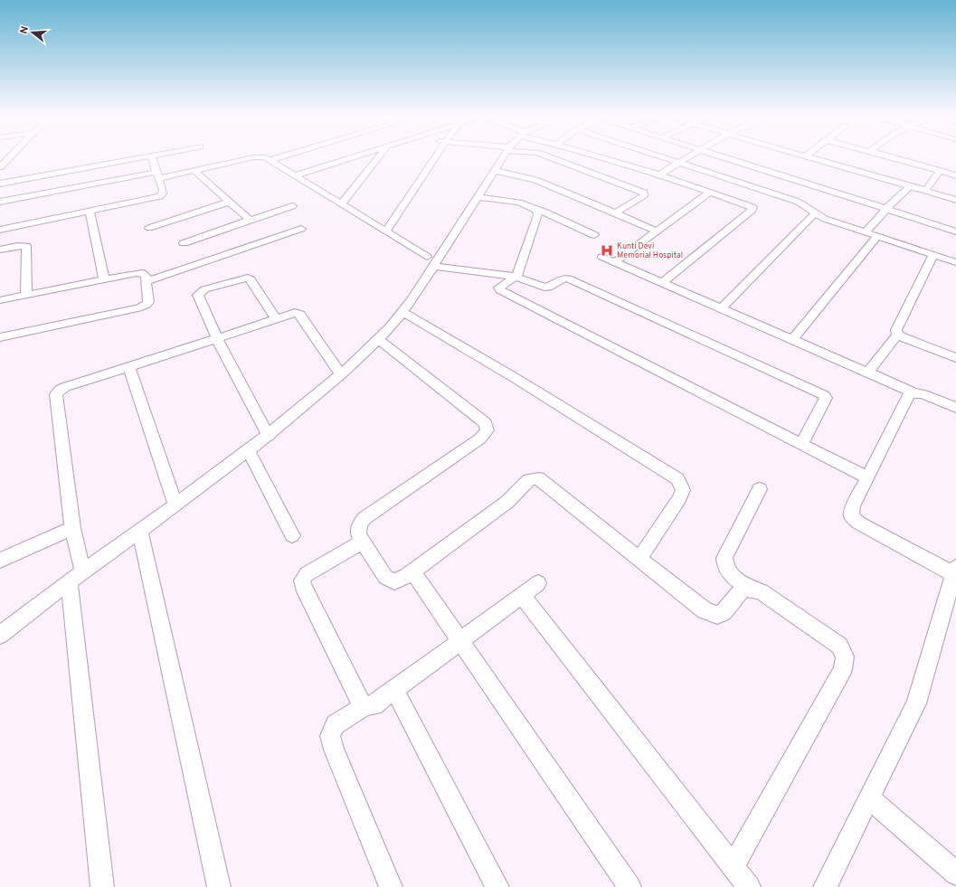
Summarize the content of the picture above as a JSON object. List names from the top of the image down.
{
  "places": {
    "hospital": ["Kunti Devi Memorial Hospital"]
  },
  "north": "left"
}
